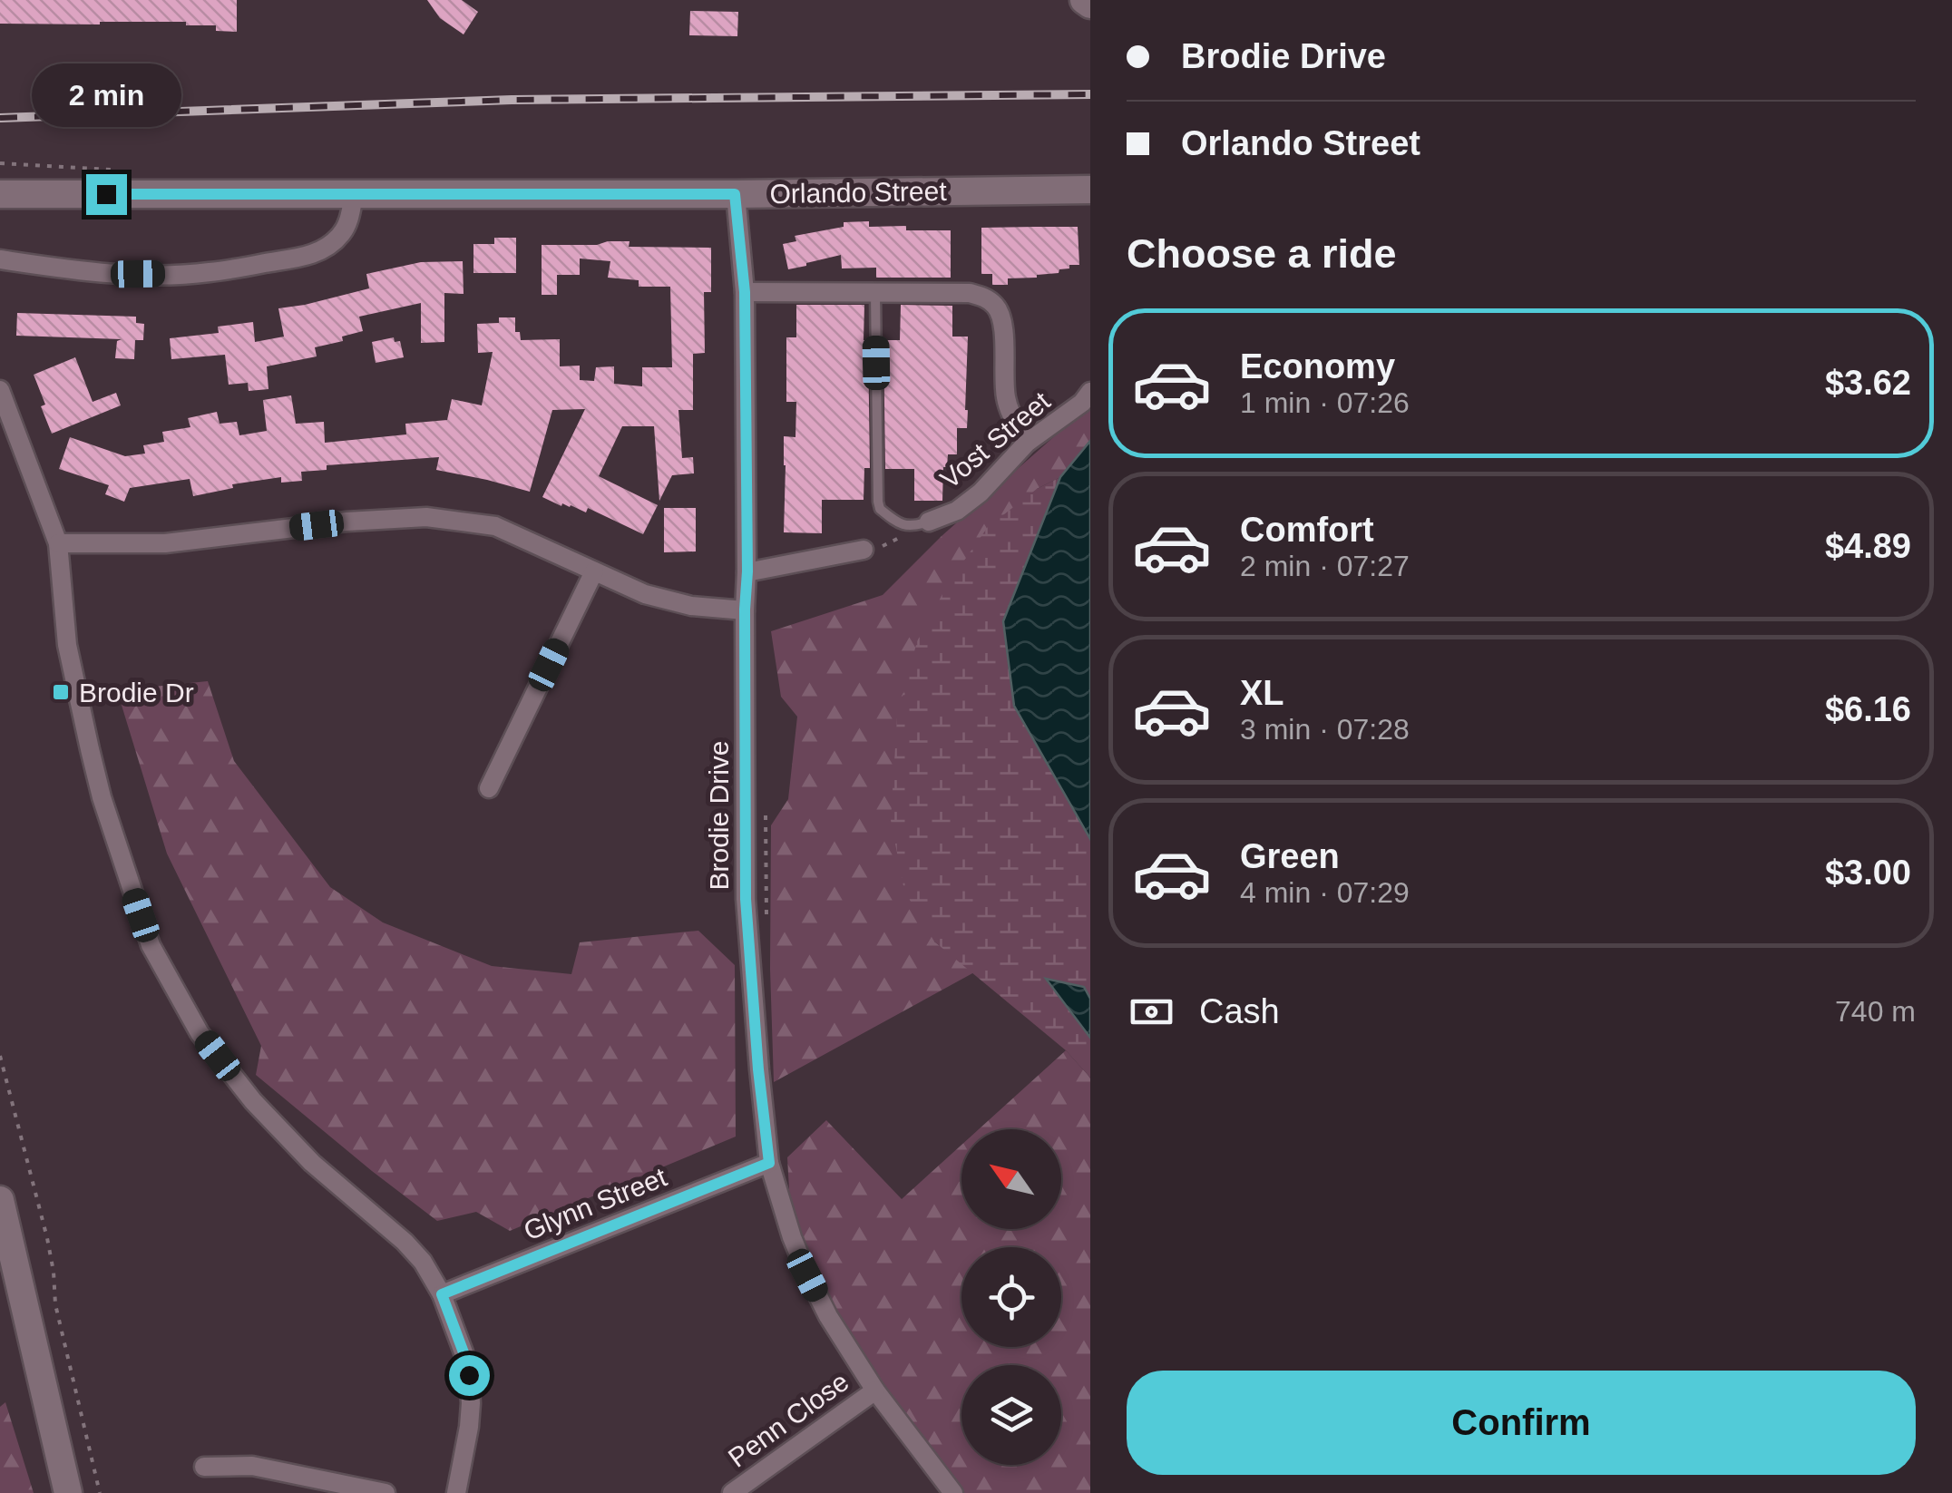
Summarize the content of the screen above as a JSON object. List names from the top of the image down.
{
  "streets": {
    "street": [
      "Orlando Street",
      "Vost Street",
      "Brodie Drive",
      "Glynn Street",
      "Penn Close"
    ]
  },
  "crossings": [
    ["Orlando Street", "Brodie Drive"],
    ["Brodie Drive", "Glynn Street"],
    ["Brodie Drive", "Penn Close"]
  ],
  "places": {
    "transit": ["Brodie Dr"]
  },
  "north": "top left",
  "page": {
    "banner": ["Brodie Drive", "Orlando Street"],
    "bubble": "2 min",
    "heading": "Choose a ride",
    "list": [
      {
        "name": "Economy",
        "note": "1 min · 07:26",
        "value": "$3.62"
      },
      {
        "name": "Comfort",
        "note": "2 min · 07:27",
        "value": "$4.89"
      },
      {
        "name": "XL",
        "note": "3 min · 07:28",
        "value": "$6.16"
      },
      {
        "name": "Green",
        "note": "4 min · 07:29",
        "value": "$3.00"
      }
    ],
    "pay": ["Cash", "740 m"],
    "buttons": "Confirm"
  }
}
